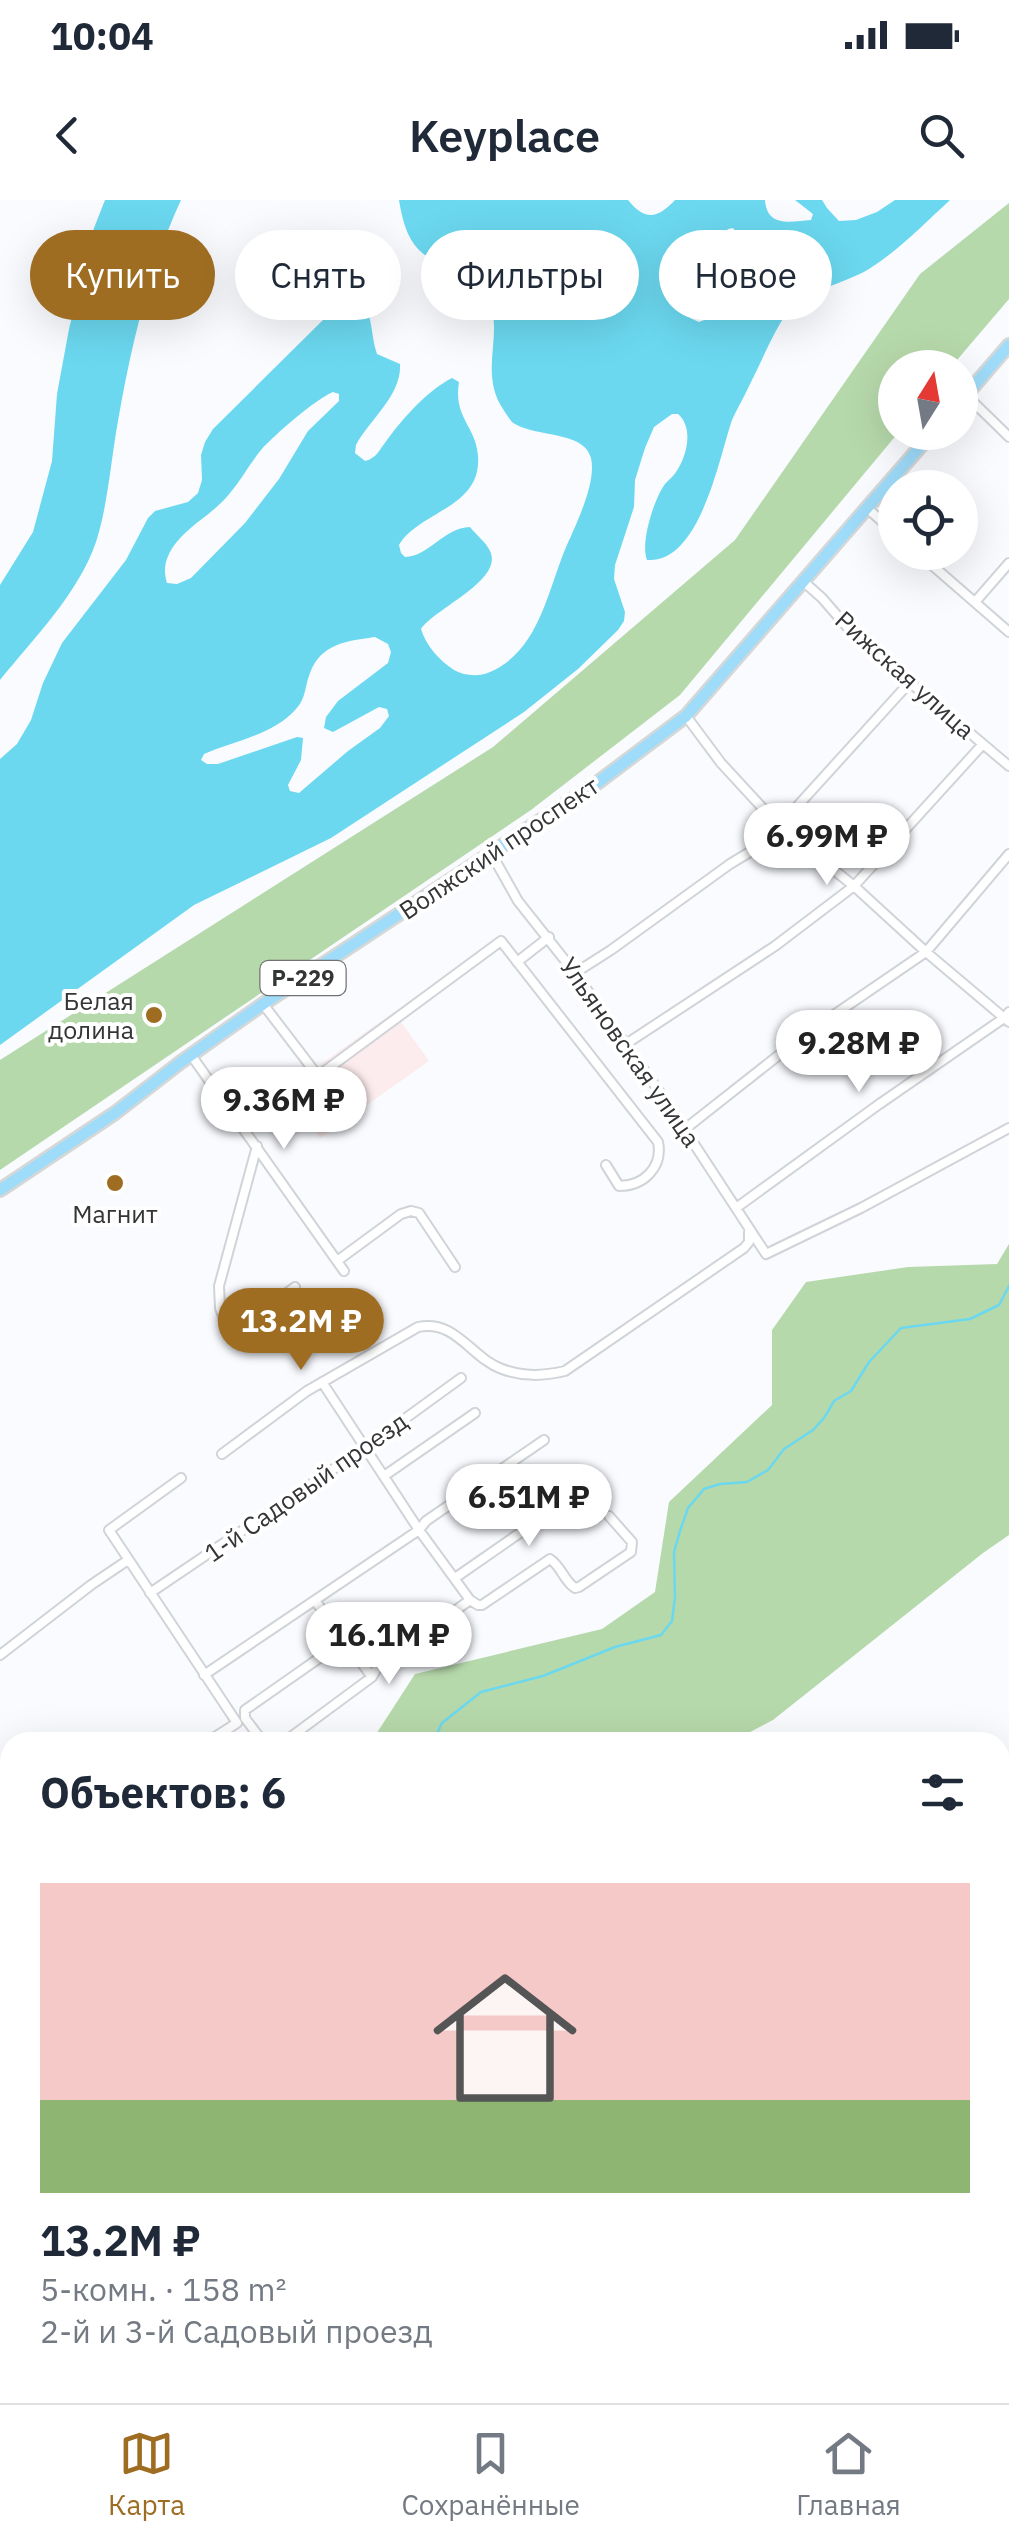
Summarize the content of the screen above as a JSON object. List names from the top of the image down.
{
  "streets": {
    "main road": ["Волжский проспект", "Р-229"],
    "street": ["Рижская улица", "Ульяновская улица", "1-й Садовый проезд"]
  },
  "crossings": [
    ["Рижская улица", "Волжский проспект"],
    ["Волжский проспект", "Ульяновская улица"]
  ],
  "places": ["Белая долина", "Магнит"],
  "north": "top",
  "page": {
    "status": "10:04",
    "header": "Keyplace",
    "chip": [
      "Купить",
      "Снять",
      "Фильтры",
      "Новое"
    ],
    "price": [
      "6.99M ₽",
      "9.28M ₽",
      "9.36M ₽",
      "13.2M ₽",
      "6.51M ₽",
      "16.1M ₽"
    ],
    "heading": "Объектов: 6",
    "list": [
      {
        "name": "13.2M ₽",
        "note": "5-комн. · 158 m² · 2-й и 3-й Садовый проезд"
      }
    ],
    "tabs": ["Карта", "Сохранённые", "Главная"]
  }
}
